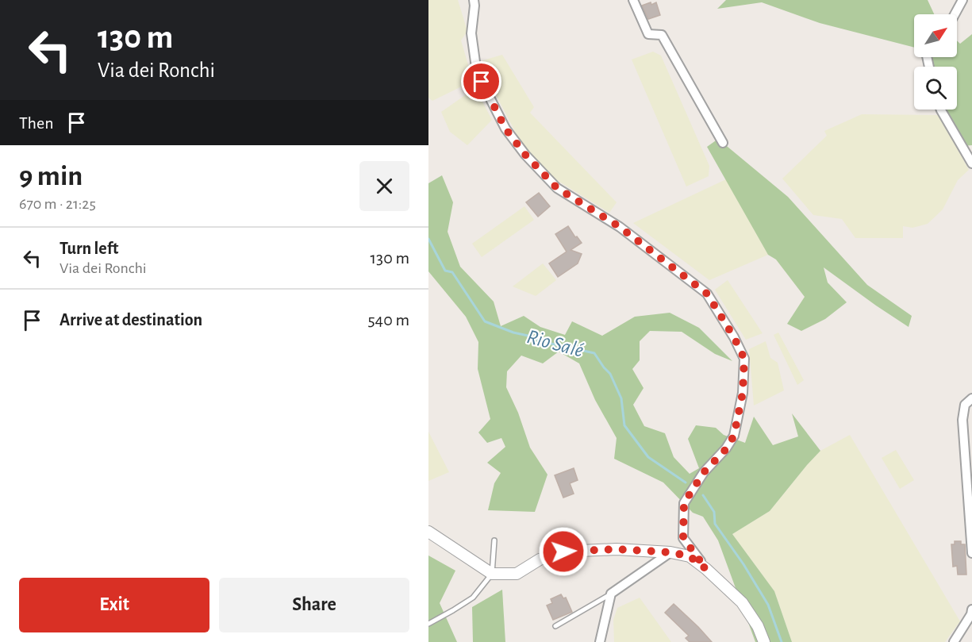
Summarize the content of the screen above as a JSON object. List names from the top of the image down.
{
  "water": ["Rio Salé"],
  "north": "top right",
  "page": {
    "turn": ["130 m", "Via dei Ronchi"],
    "then": "Then",
    "heading": ["9 min", "670 m · 21:25"],
    "list": [
      {
        "name": "Turn left",
        "note": "Via dei Ronchi",
        "value": "130 m"
      },
      {
        "name": "Arrive at destination",
        "value": "540 m"
      }
    ],
    "buttons": ["Exit", "Share"]
  }
}
